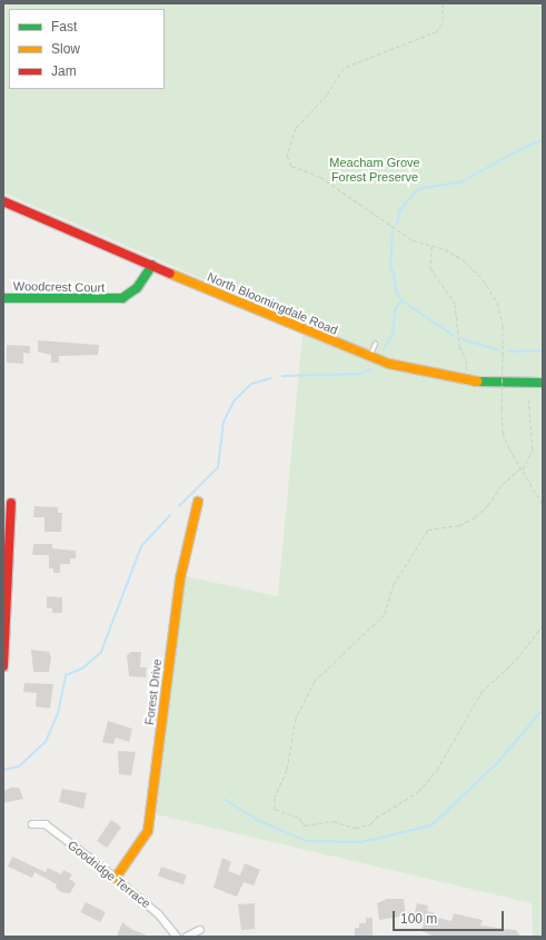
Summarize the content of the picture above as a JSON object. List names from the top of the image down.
{
  "streets": {
    "street": [
      "Woodcrest Court",
      "North Bloomingdale Road",
      "Forest Drive",
      "Goodridge Terrace"
    ]
  },
  "crossings": [
    ["Woodcrest Court", "North Bloomingdale Road"],
    ["Forest Drive", "Goodridge Terrace"]
  ],
  "parks": ["Meacham Grove Forest Preserve"],
  "legend": ["Fast", "Slow", "Jam"],
  "scale_bar": "100 m"
}
